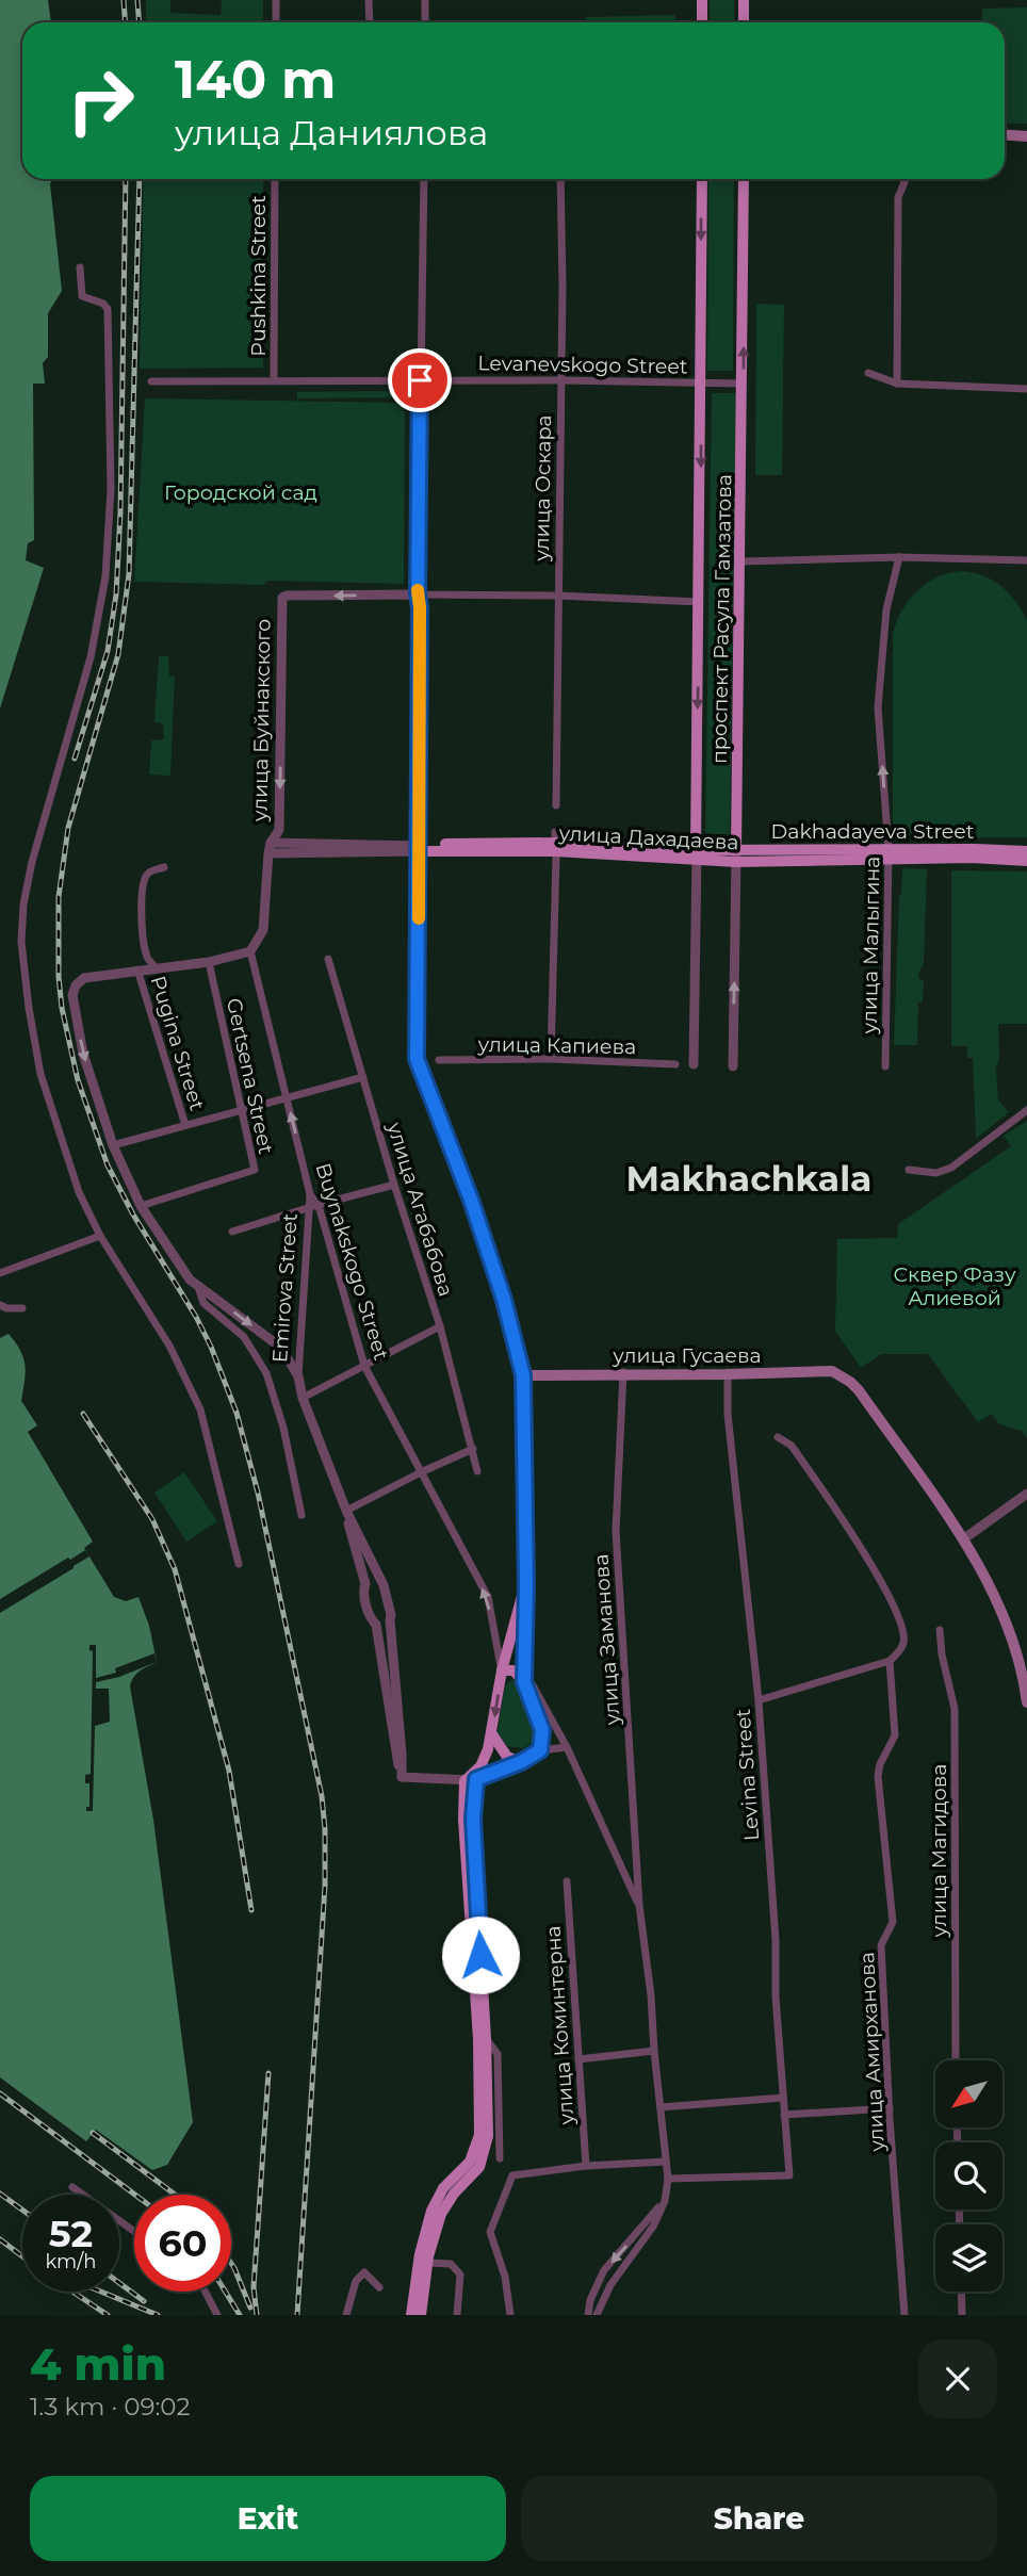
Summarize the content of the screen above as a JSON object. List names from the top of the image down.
{
  "streets": {
    "main road": [
      "проспект Расула Гамзатова",
      "Dakhadayeva Street",
      "улица Дахадаева",
      "улица Гусаева"
    ],
    "street": [
      "Pushkina Street",
      "Levanevskogo Street",
      "улица Оскара",
      "улица Буйнакского",
      "улица Малыгина",
      "Pugina Street",
      "улица Капиева",
      "Gertsena Street",
      "улица Агабабова",
      "Buynakskogo Street",
      "Emirova Street",
      "улица Заманова",
      "Levina Street",
      "улица Магидова",
      "улица Коминтерна",
      "улица Амирханова"
    ]
  },
  "crossings": [
    ["Pushkina Street", "Levanevskogo Street"],
    ["Levanevskogo Street", "улица Оскара"],
    ["Levanevskogo Street", "проспект Расула Гамзатова"],
    ["проспект Расула Гамзатова", "улица Дахадаева"],
    ["Dakhadayeva Street", "улица Дахадаева"],
    ["Dakhadayeva Street", "улица Малыгина"],
    ["улица Дахадаева", "улица Малыгина"],
    ["Buynakskogo Street", "Emirova Street"],
    ["улица Гусаева", "улица Заманова"],
    ["улица Гусаева", "Levina Street"],
    ["улица Заманова", "Levina Street"]
  ],
  "one_way": ["улица Малыгина", "Buynakskogo Street"],
  "districts": ["Makhachkala"],
  "parks": ["Городской сад", "Сквер Фазу Алиевой"],
  "north": "bottom left",
  "page": {
    "turn": ["140 m", "улица Даниялова"],
    "speed": "52 km/h",
    "limit": "60",
    "heading": ["4 min", "1.3 km · 09:02"],
    "buttons": ["Exit", "Share"]
  }
}
